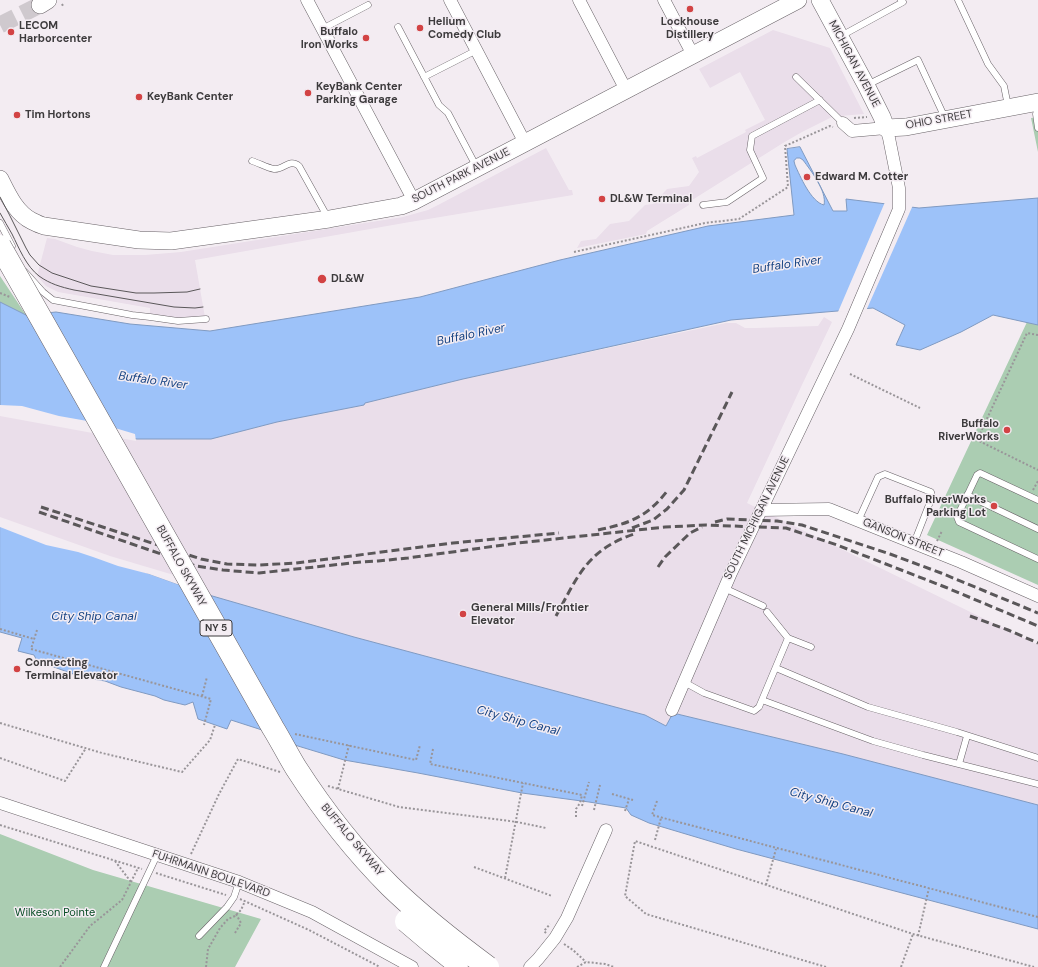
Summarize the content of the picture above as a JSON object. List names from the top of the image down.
{
  "streets": {
    "highway": ["BUFFALO SKYWAY", "NY 5"],
    "street": [
      "MICHIGAN AVENUE",
      "OHIO STREET",
      "SOUTH PARK AVENUE",
      "SOUTH MICHIGAN AVENUE",
      "GANSON STREET",
      "FUHRMANN BOULEVARD"
    ]
  },
  "crossings": [
    ["MICHIGAN AVENUE", "OHIO STREET"],
    ["MICHIGAN AVENUE", "SOUTH MICHIGAN AVENUE"],
    ["OHIO STREET", "SOUTH MICHIGAN AVENUE"],
    ["SOUTH MICHIGAN AVENUE", "GANSON STREET"]
  ],
  "water": ["Buffalo River", "City Ship Canal"],
  "parks": ["Wilkeson Pointe"],
  "places": [
    "Lockhouse Distillery",
    "Helium Comedy Club",
    "LECOM Harborcenter",
    "Buffalo Iron Works",
    "KeyBank Center Parking Garage",
    "KeyBank Center",
    "Tim Hortons",
    "Edward M. Cotter",
    "DL&W Terminal",
    "DL&W",
    "Buffalo RiverWorks",
    "Buffalo RiverWorks Parking Lot",
    "General Mills/Frontier Elevator",
    "Connecting Terminal Elevator"
  ]
}
